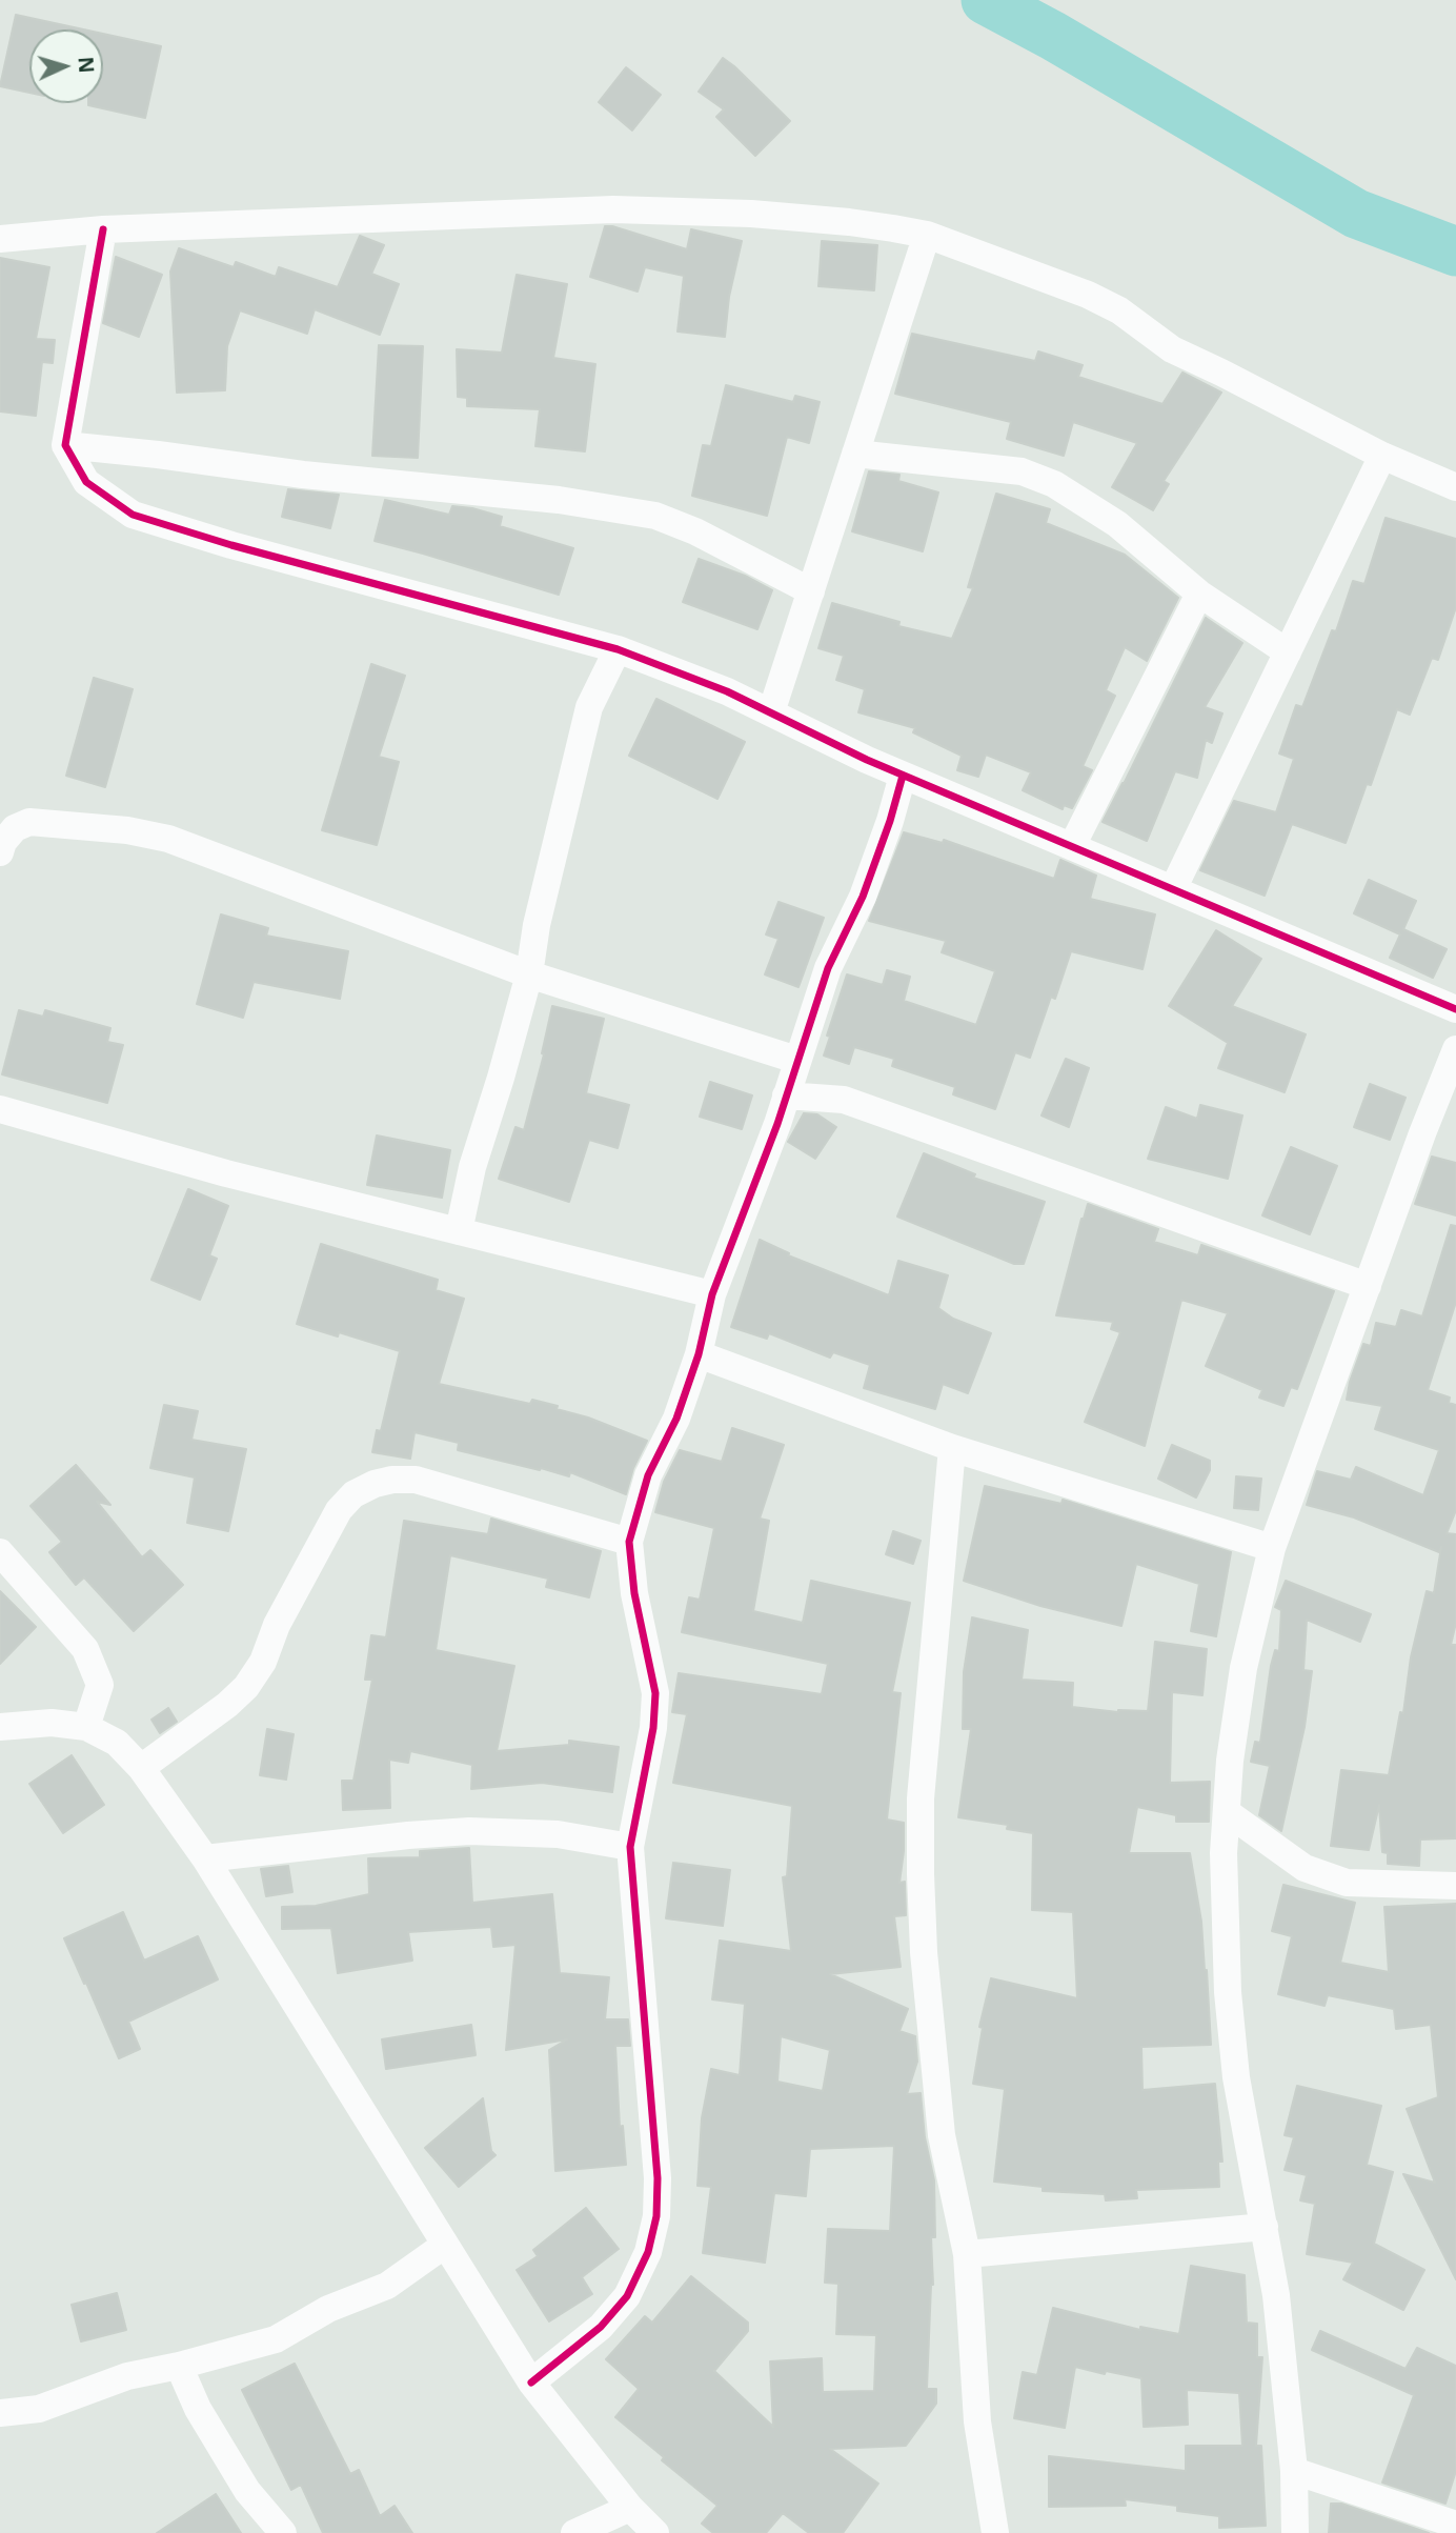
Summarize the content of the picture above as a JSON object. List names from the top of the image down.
{
  "north": "right"
}
